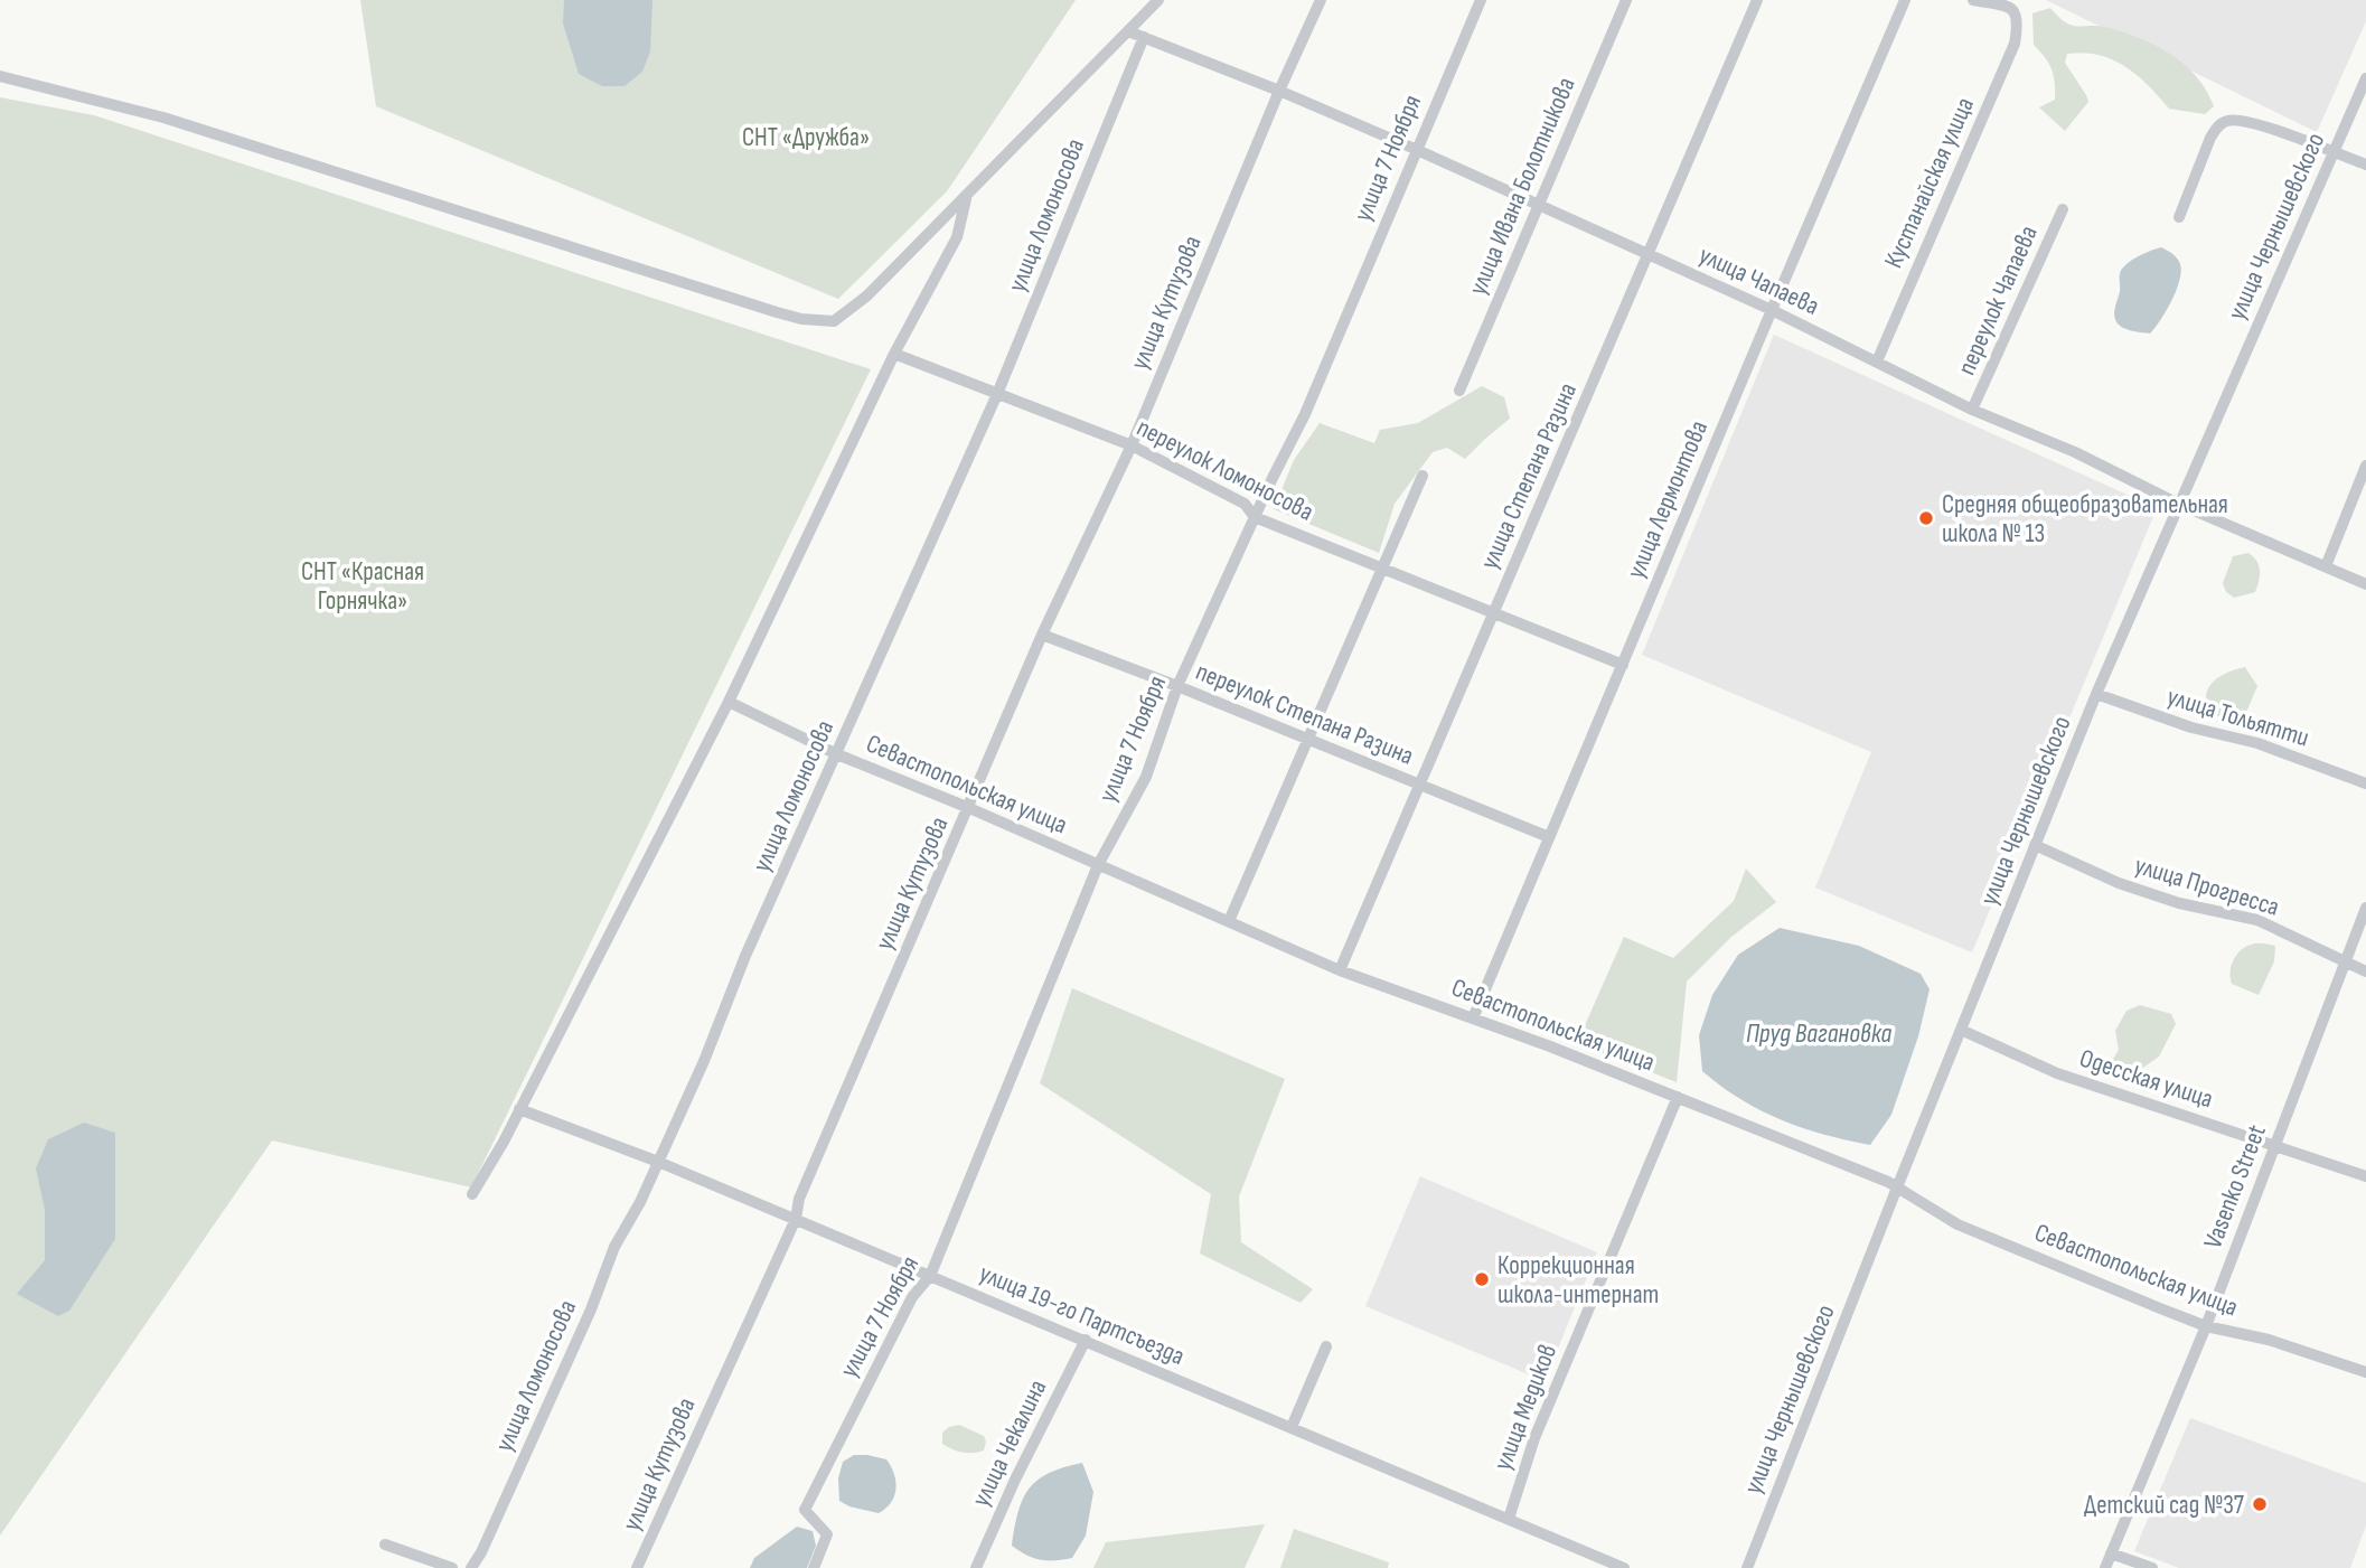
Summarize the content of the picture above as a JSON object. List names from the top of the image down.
{
  "streets": {
    "street": [
      "улица 7 Ноября",
      "Кустанайская улица",
      "улица Ивана Болотникова",
      "улица Ломоносова",
      "улица Чернышевского",
      "улица Чапаева",
      "переулок Чапаева",
      "улица Кутузова",
      "переулок Ломоносова",
      "улица Степана Разина",
      "улица Лермонтова",
      "переулок Степана Разина",
      "улица Тольятти",
      "Севастопольская улица",
      "улица Прогресса",
      "Одесская улица",
      "Vasenko Street",
      "улица 19-го Партсъезда",
      "улица Медиков",
      "улица Чекалина"
    ]
  },
  "crossings": [
    ["улица 7 Ноября", "улица Чапаева"],
    ["улица 7 Ноября", "переулок Ломоносова"],
    ["улица 7 Ноября", "переулок Степана Разина"],
    ["улица 7 Ноября", "Севастопольская улица"],
    ["улица 7 Ноября", "улица 19-го Партсъезда"],
    ["Кустанайская улица", "улица Чапаева"],
    ["улица Ивана Болотникова", "улица Чапаева"],
    ["улица Ломоносова", "улица Чапаева"],
    ["улица Ломоносова", "переулок Ломоносова"],
    ["улица Ломоносова", "Севастопольская улица"],
    ["улица Ломоносова", "улица 19-го Партсъезда"],
    ["улица Чернышевского", "улица Чапаева"],
    ["улица Чернышевского", "улица Тольятти"],
    ["улица Чернышевского", "Севастопольская улица"],
    ["улица Чернышевского", "улица Прогресса"],
    ["улица Чернышевского", "Одесская улица"],
    ["улица Чапаева", "переулок Чапаева"],
    ["улица Чапаева", "улица Кутузова"],
    ["улица Чапаева", "улица Степана Разина"],
    ["улица Чапаева", "улица Лермонтова"],
    ["улица Кутузова", "переулок Ломоносова"],
    ["улица Кутузова", "переулок Степана Разина"],
    ["улица Кутузова", "Севастопольская улица"],
    ["улица Кутузова", "улица 19-го Партсъезда"],
    ["переулок Ломоносова", "улица Степана Разина"],
    ["переулок Ломоносова", "улица Лермонтова"],
    ["улица Степана Разина", "переулок Степана Разина"],
    ["улица Степана Разина", "Севастопольская улица"],
    ["улица Лермонтова", "переулок Степана Разина"],
    ["улица Лермонтова", "Севастопольская улица"],
    ["Севастопольская улица", "Vasenko Street"],
    ["Севастопольская улица", "улица Медиков"],
    ["улица Прогресса", "Vasenko Street"],
    ["Одесская улица", "Vasenko Street"],
    ["улица 19-го Партсъезда", "улица Медиков"],
    ["улица 19-го Партсъезда", "улица Чекалина"]
  ],
  "water": ["Пруд Вагановка"],
  "parks": ["СНТ «Дружба»", "СНТ «Красная Горнячка»"],
  "places": ["Средняя общеобразовательная школа № 13", "Коррекционная школа-интернат", "Детский сад №37"]
}
